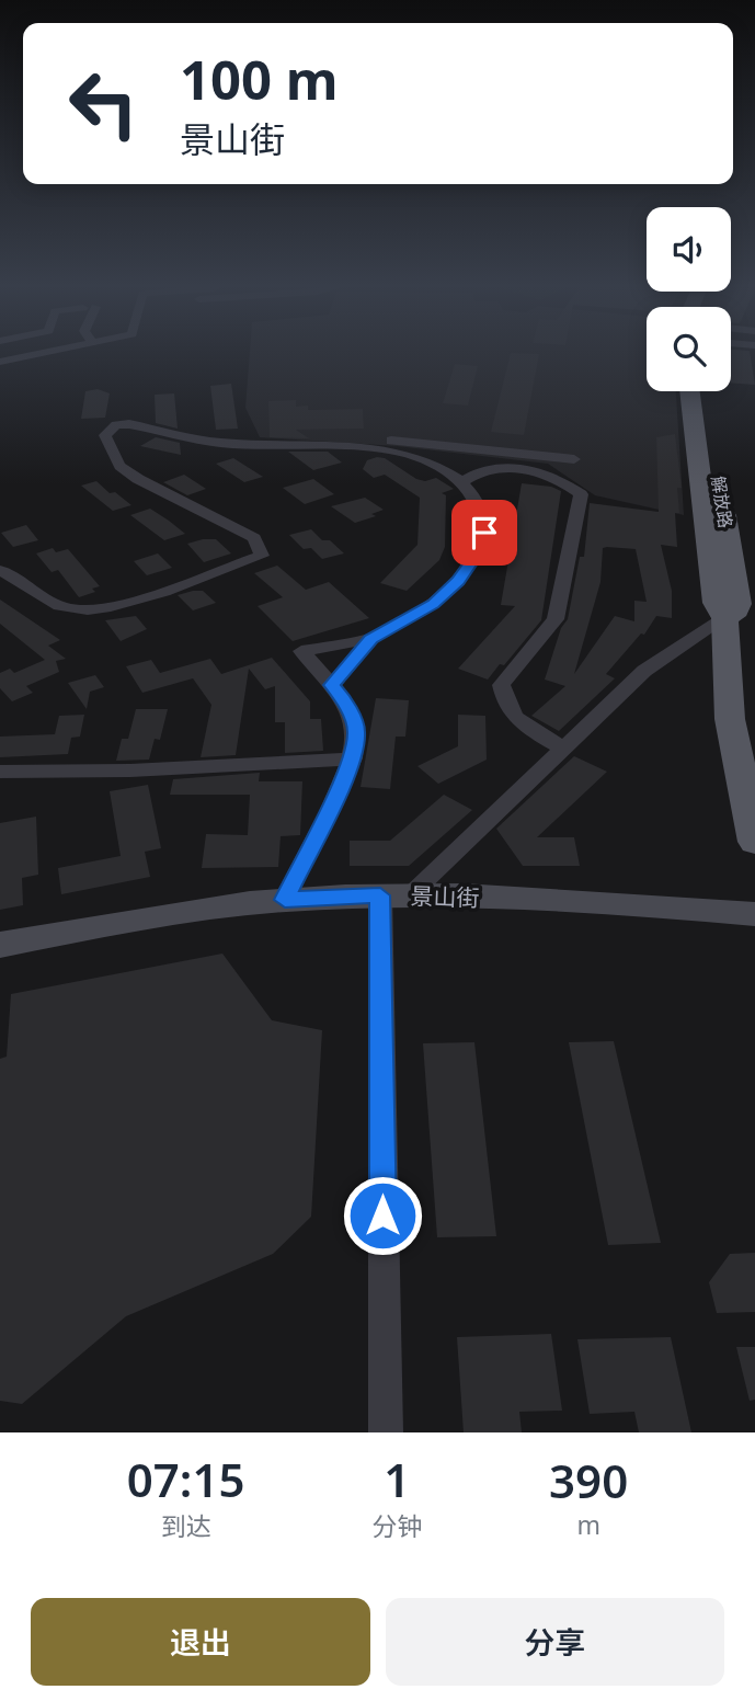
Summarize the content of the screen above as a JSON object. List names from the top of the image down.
{
  "streets": {
    "main road": ["解放路"],
    "street": ["景山街"]
  },
  "page": {
    "turn": ["100 m", "景山街"],
    "eta": [
      "07:15",
      "到达",
      "1",
      "分钟",
      "390",
      "m"
    ],
    "buttons": ["退出", "分享"]
  }
}
